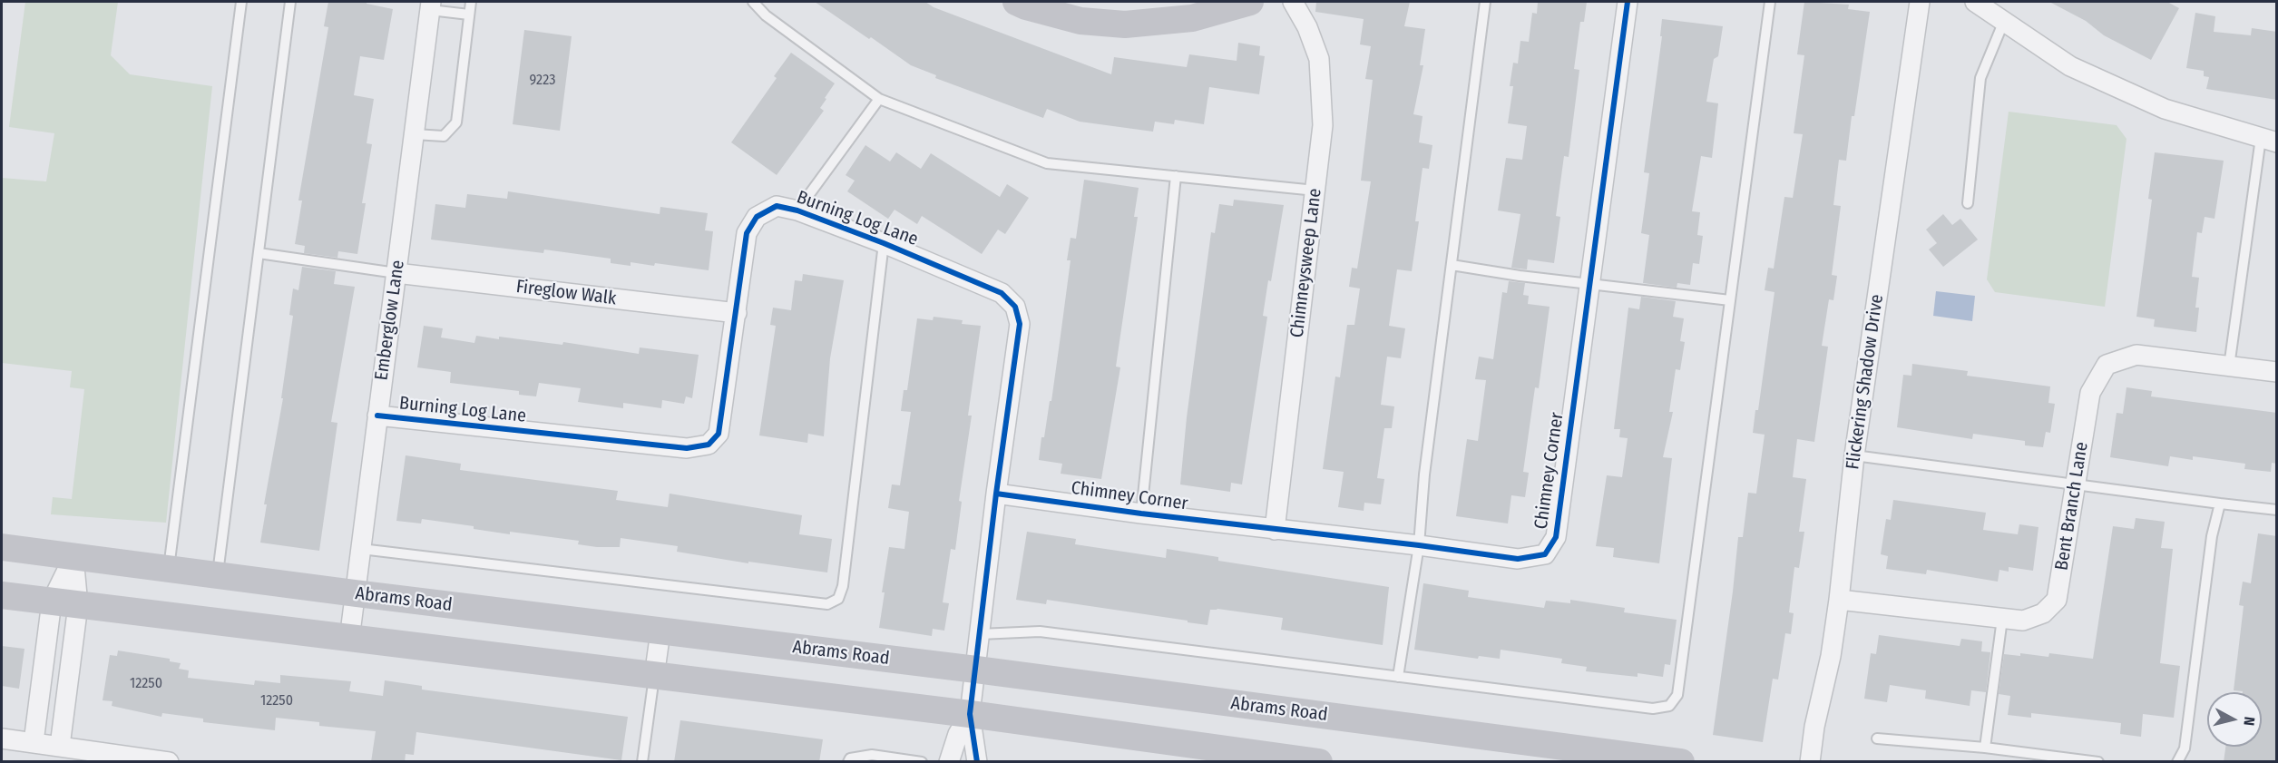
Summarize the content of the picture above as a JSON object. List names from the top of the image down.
{
  "streets": {
    "main road": ["Abrams Road"],
    "street": [
      "Burning Log Lane",
      "Chimneysweep Lane",
      "Fireglow Walk",
      "Emberglow Lane",
      "Flickering Shadow Drive",
      "Chimney Corner",
      "Bent Branch Lane"
    ]
  },
  "crossings": [
    ["Burning Log Lane", "Fireglow Walk"],
    ["Burning Log Lane", "Emberglow Lane"],
    ["Burning Log Lane", "Chimney Corner"],
    ["Burning Log Lane", "Abrams Road"],
    ["Chimneysweep Lane", "Chimney Corner"],
    ["Fireglow Walk", "Emberglow Lane"],
    ["Emberglow Lane", "Abrams Road"],
    ["Flickering Shadow Drive", "Bent Branch Lane"]
  ],
  "house_numbers": ["9223", "12250", "12250"],
  "north": "right"
}
